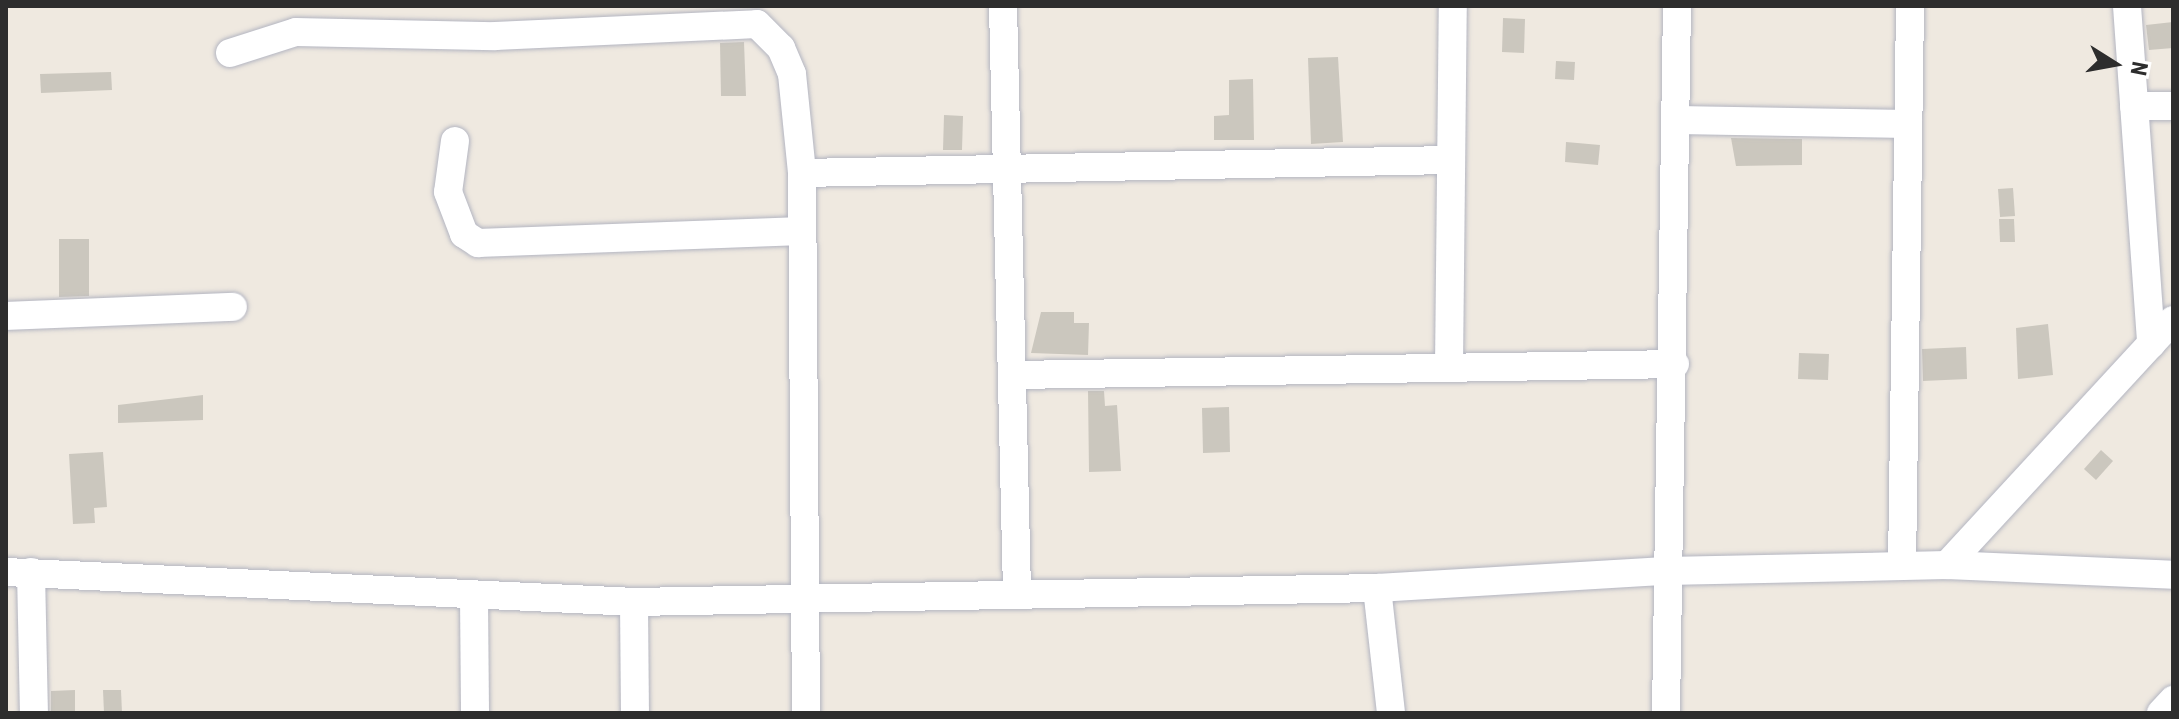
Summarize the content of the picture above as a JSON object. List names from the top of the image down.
{
  "north": "right"
}
